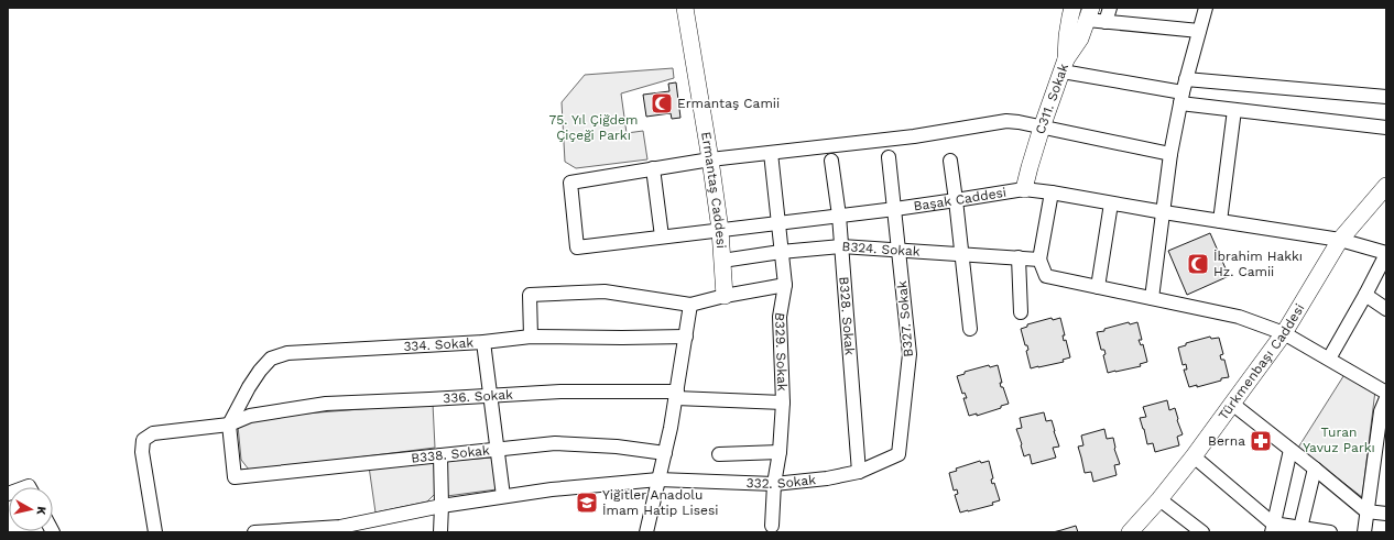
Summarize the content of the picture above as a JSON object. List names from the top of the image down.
{
  "streets": {
    "main road": ["C311. Sokak", "Ermantaş Caddesi", "Türkmenbaşı Caddesi"],
    "street": [
      "Başak Caddesi",
      "B324. Sokak",
      "B328. Sokak",
      "B327. Sokak",
      "334. Sokak",
      "B329. Sokak",
      "336. Sokak",
      "B338. Sokak",
      "332. Sokak"
    ]
  },
  "crossings": [
    ["C311. Sokak", "Başak Caddesi"],
    ["Ermantaş Caddesi", "Başak Caddesi"],
    ["Ermantaş Caddesi", "B324. Sokak"],
    ["Başak Caddesi", "B328. Sokak"],
    ["Başak Caddesi", "B327. Sokak"],
    ["Başak Caddesi", "B329. Sokak"],
    ["Başak Caddesi", "Türkmenbaşı Caddesi"],
    ["B324. Sokak", "B328. Sokak"],
    ["B324. Sokak", "B327. Sokak"],
    ["B324. Sokak", "B329. Sokak"],
    ["B328. Sokak", "332. Sokak"],
    ["B327. Sokak", "332. Sokak"],
    ["334. Sokak", "336. Sokak"],
    ["334. Sokak", "B338. Sokak"],
    ["B329. Sokak", "336. Sokak"],
    ["B329. Sokak", "332. Sokak"],
    ["336. Sokak", "B338. Sokak"]
  ],
  "parks": ["75. Yıl Çiğdem Çiçeği Parkı", "Turan Yavuz Parkı"],
  "places": {
    "mosque": ["Ermantaş Camii", "İbrahim Hakkı Hz. Camii"],
    "pharmacy": ["Berna"],
    "school or university": ["Yiğitler Anadolu İmam Hatip Lisesi"]
  },
  "north": "right"
}
